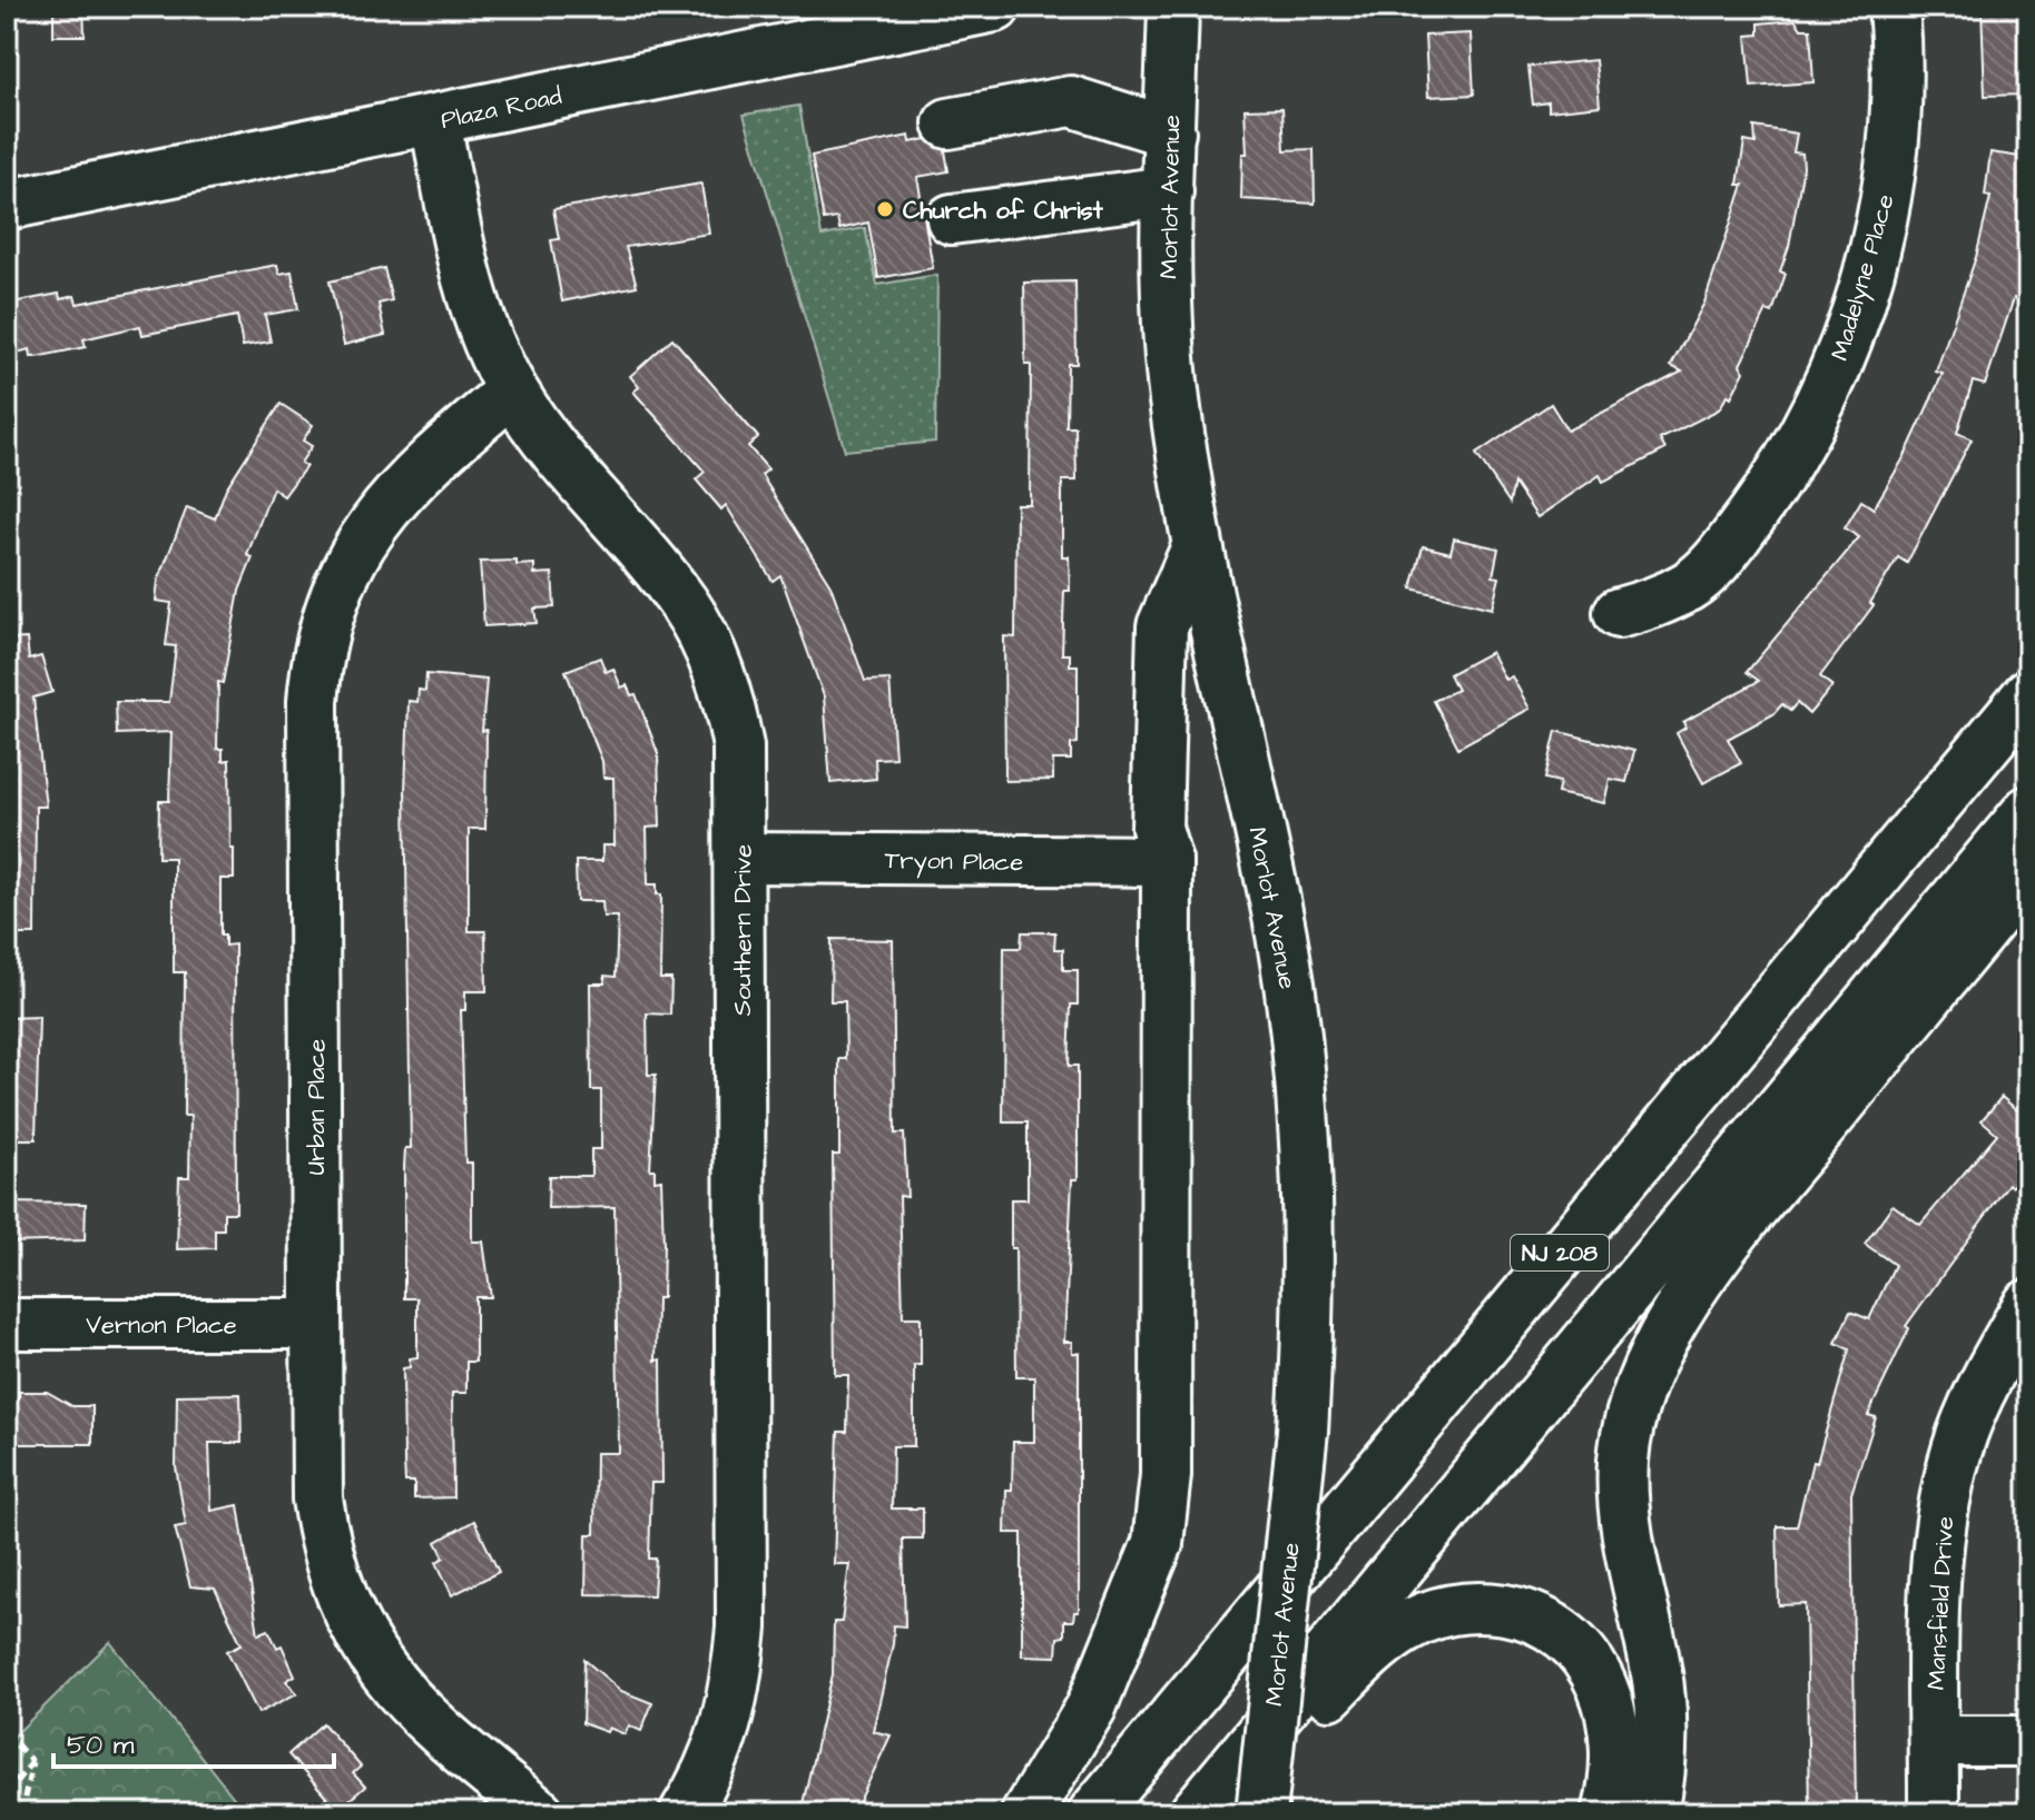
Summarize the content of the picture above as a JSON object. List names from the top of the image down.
{
  "streets": {
    "main road": [
      "Plaza Road",
      "Morlot Avenue",
      "Madelyne Place",
      "Tryon Place",
      "Southern Drive",
      "Urban Place",
      "NJ 208",
      "Vernon Place",
      "Mansfield Drive"
    ]
  },
  "crossings": [
    ["Plaza Road", "Southern Drive"],
    ["Tryon Place", "Southern Drive"],
    ["Southern Drive", "Urban Place"],
    ["Urban Place", "Vernon Place"]
  ],
  "places": ["Church of Christ"],
  "scale_bar": "50 m"
}
